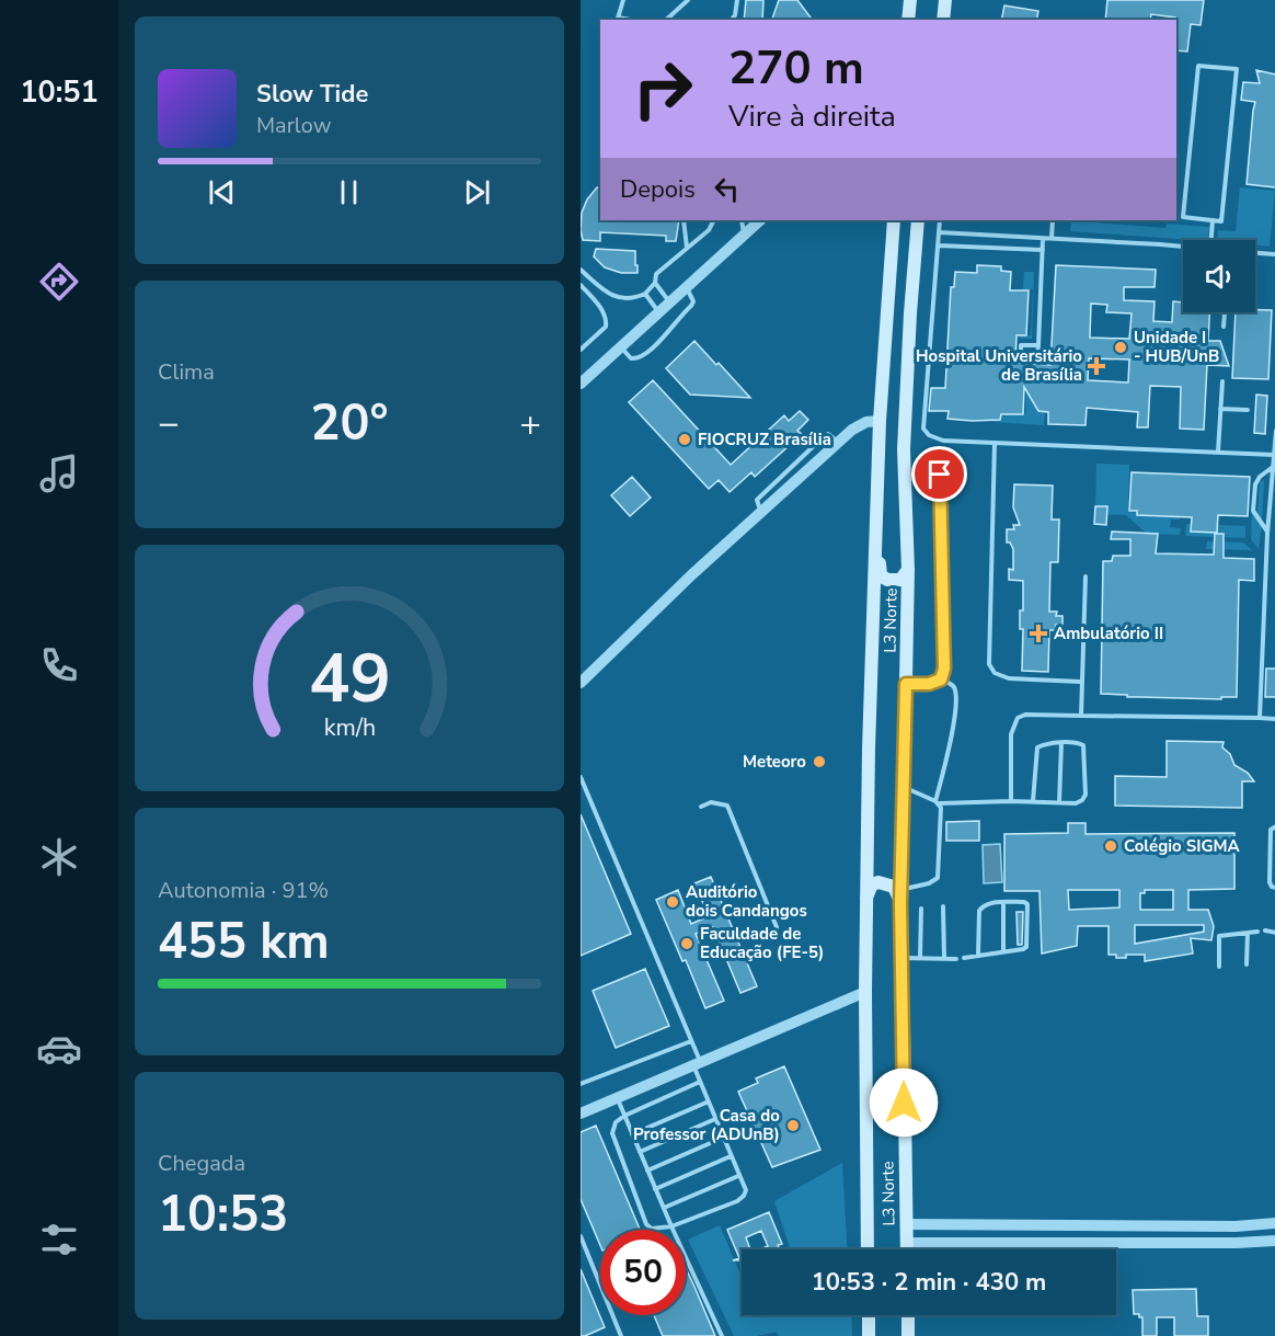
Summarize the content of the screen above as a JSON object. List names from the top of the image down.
{
  "streets": {
    "main road": ["L3 Norte"]
  },
  "places": {
    "other": [
      "Unidade I - HUB/UnB",
      "FIOCRUZ Brasília",
      "Meteoro",
      "Colégio SIGMA",
      "Auditório dois Candangos",
      "Faculdade de Educação (FE-5)",
      "Casa do Professor (ADUnB)"
    ],
    "health": ["Hospital Universitário de Brasília", "Ambulatório II"]
  },
  "page": {
    "tabs": "10:51",
    "turn": ["270 m", "Vire à direita"],
    "song": ["Slow Tide", "Marlow"],
    "then": "Depois",
    "tile": [
      "Clima",
      ["Autonomia · 91%", "455 km"],
      ["Chegada", "10:53"]
    ],
    "heat": ["−", "20°", "+"],
    "limit": "50",
    "trip": "10:53 · 2 min · 430 m",
    "gauge": ["49", "km/h"]
  }
}
